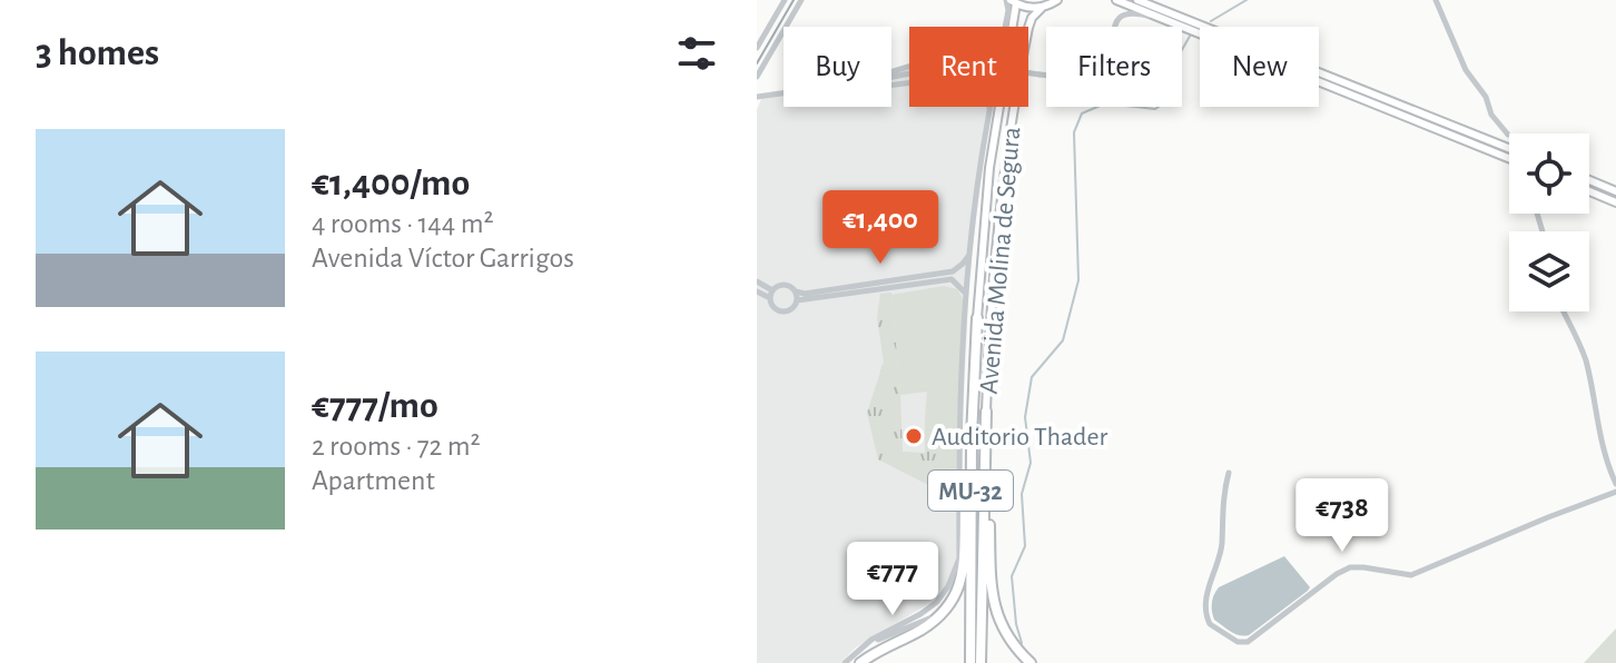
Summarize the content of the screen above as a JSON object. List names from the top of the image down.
{
  "streets": {
    "highway": ["MU-32"],
    "main road": ["Avenida Molina de Segura"]
  },
  "crossings": [
    ["Avenida Molina de Segura", "MU-32"]
  ],
  "places": ["Auditorio Thader"],
  "page": {
    "heading": "3 homes",
    "chip": [
      "Buy",
      "Rent",
      "Filters",
      "New"
    ],
    "list": [
      {
        "name": "€1,400/mo",
        "note": "4 rooms · 144 m² · Avenida Víctor Garrigos"
      },
      {
        "name": "€777/mo",
        "note": "2 rooms · 72 m² · Apartment"
      }
    ],
    "price": ["€1,400", "€738", "€777"]
  }
}
